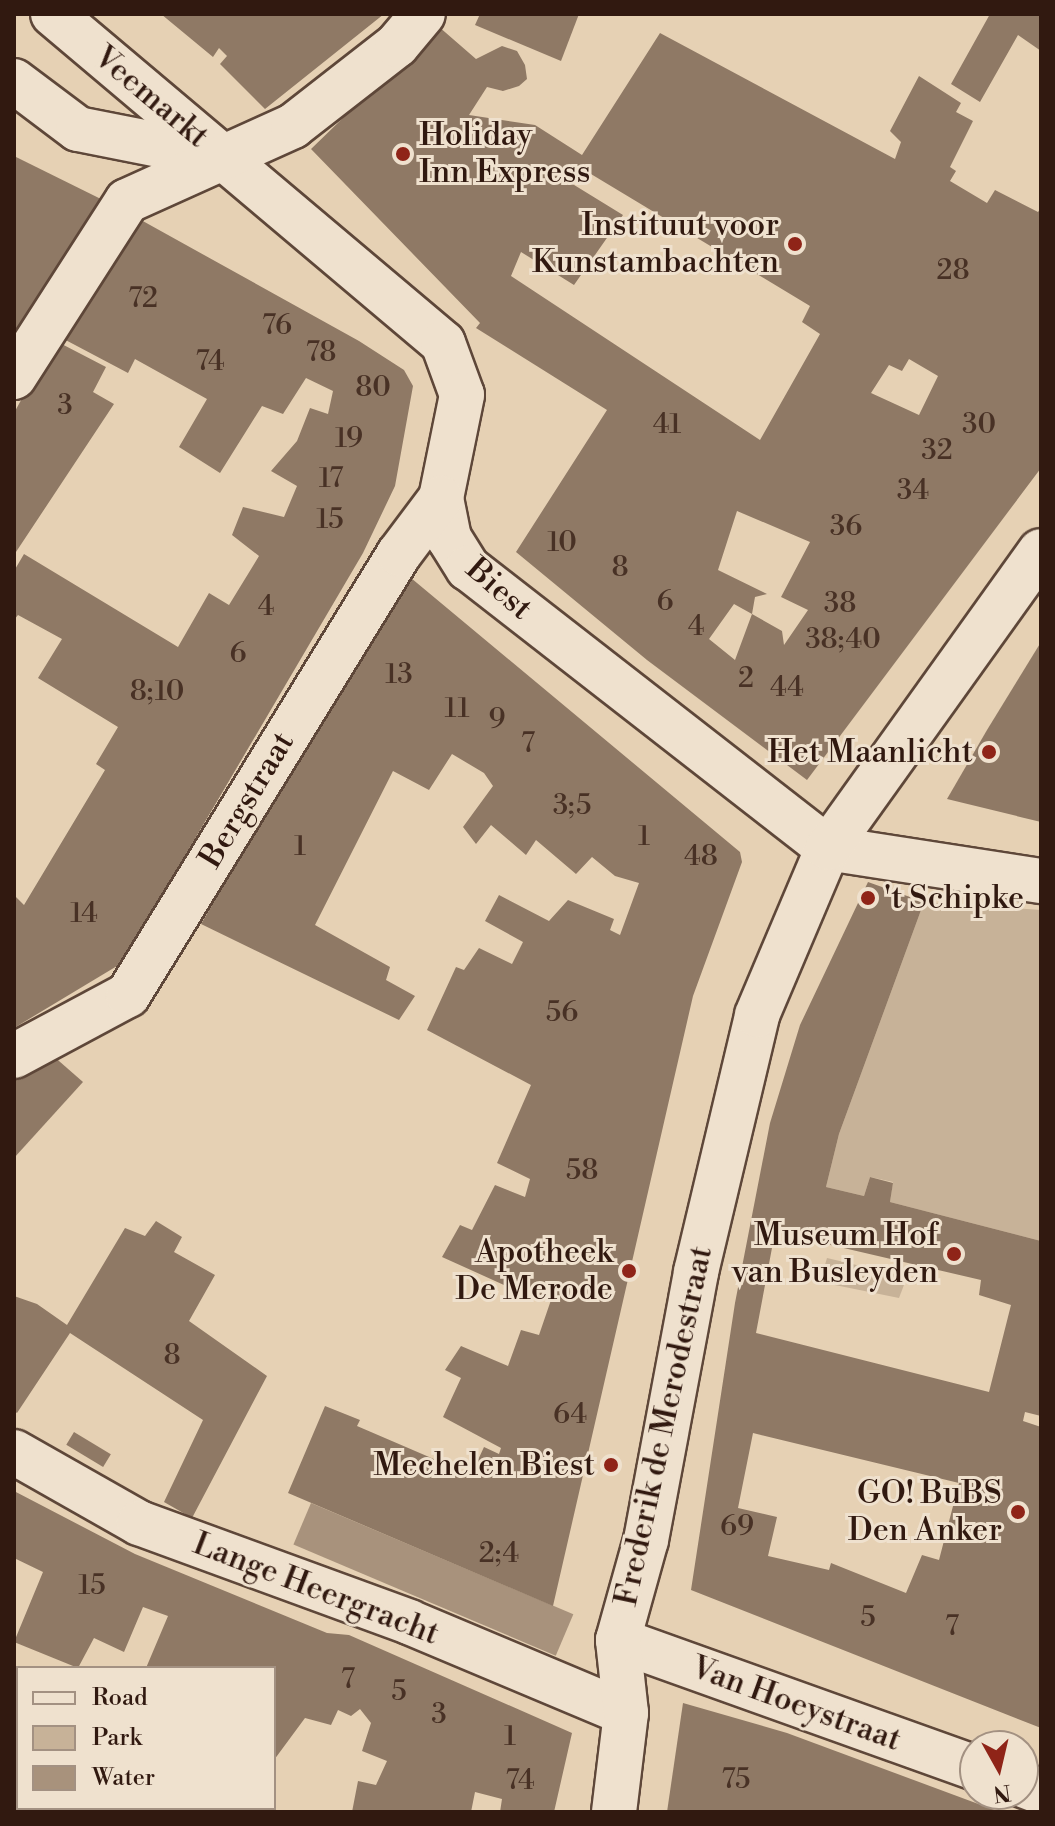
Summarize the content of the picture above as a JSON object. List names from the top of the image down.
{
  "streets": {
    "street": [
      "Veemarkt",
      "Biest",
      "Bergstraat",
      "Frederik de Merodestraat",
      "Lange Heergracht",
      "Van Hoeystraat"
    ]
  },
  "crossings": [
    ["Veemarkt", "Biest"],
    ["Biest", "Bergstraat"],
    ["Biest", "Frederik de Merodestraat"],
    ["Frederik de Merodestraat", "Lange Heergracht"],
    ["Frederik de Merodestraat", "Van Hoeystraat"]
  ],
  "places": [
    "Holiday Inn Express",
    "Instituut voor Kunstambachten",
    "Het Maanlicht",
    "'t Schipke",
    "Museum Hof van Busleyden",
    "Apotheek De Merode",
    "Mechelen Biest",
    "GO! BuBS Den Anker"
  ],
  "house_numbers": [
    "28",
    "72",
    "76",
    "78",
    "74",
    "80",
    "3",
    "41",
    "30",
    "19",
    "32",
    "17",
    "34",
    "15",
    "36",
    "10",
    "8",
    "6",
    "38",
    "4",
    "4",
    "38;40",
    "6",
    "13",
    "2",
    "44",
    "8;10",
    "11",
    "9",
    "7",
    "3;5",
    "1",
    "1",
    "48",
    "14",
    "56",
    "58",
    "8",
    "64",
    "69",
    "2;4",
    "15",
    "5",
    "7",
    "7",
    "5",
    "3",
    "1",
    "75",
    "74"
  ],
  "legend": ["Road", "Park", "Water"],
  "north": "bottom"
}
